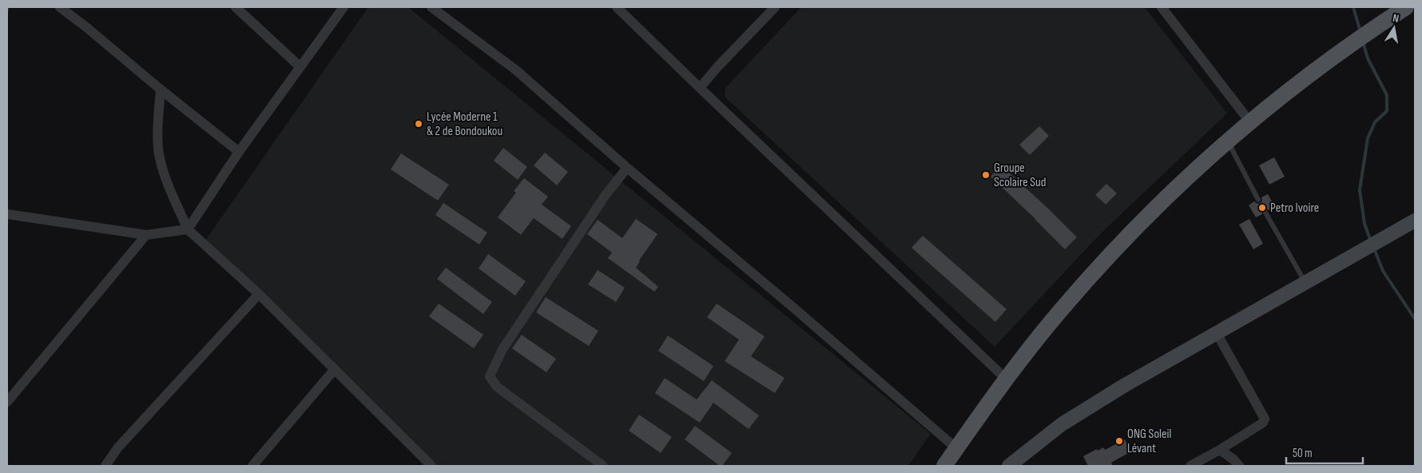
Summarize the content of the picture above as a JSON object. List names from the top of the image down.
{
  "places": [
    "Lycée Moderne 1 & 2 de Bondoukou",
    "Groupe Scolaire Sud",
    "Petro Ivoire",
    "ONG Soleil Lévant"
  ],
  "scale_bar": "50 m",
  "north": "top"
}
